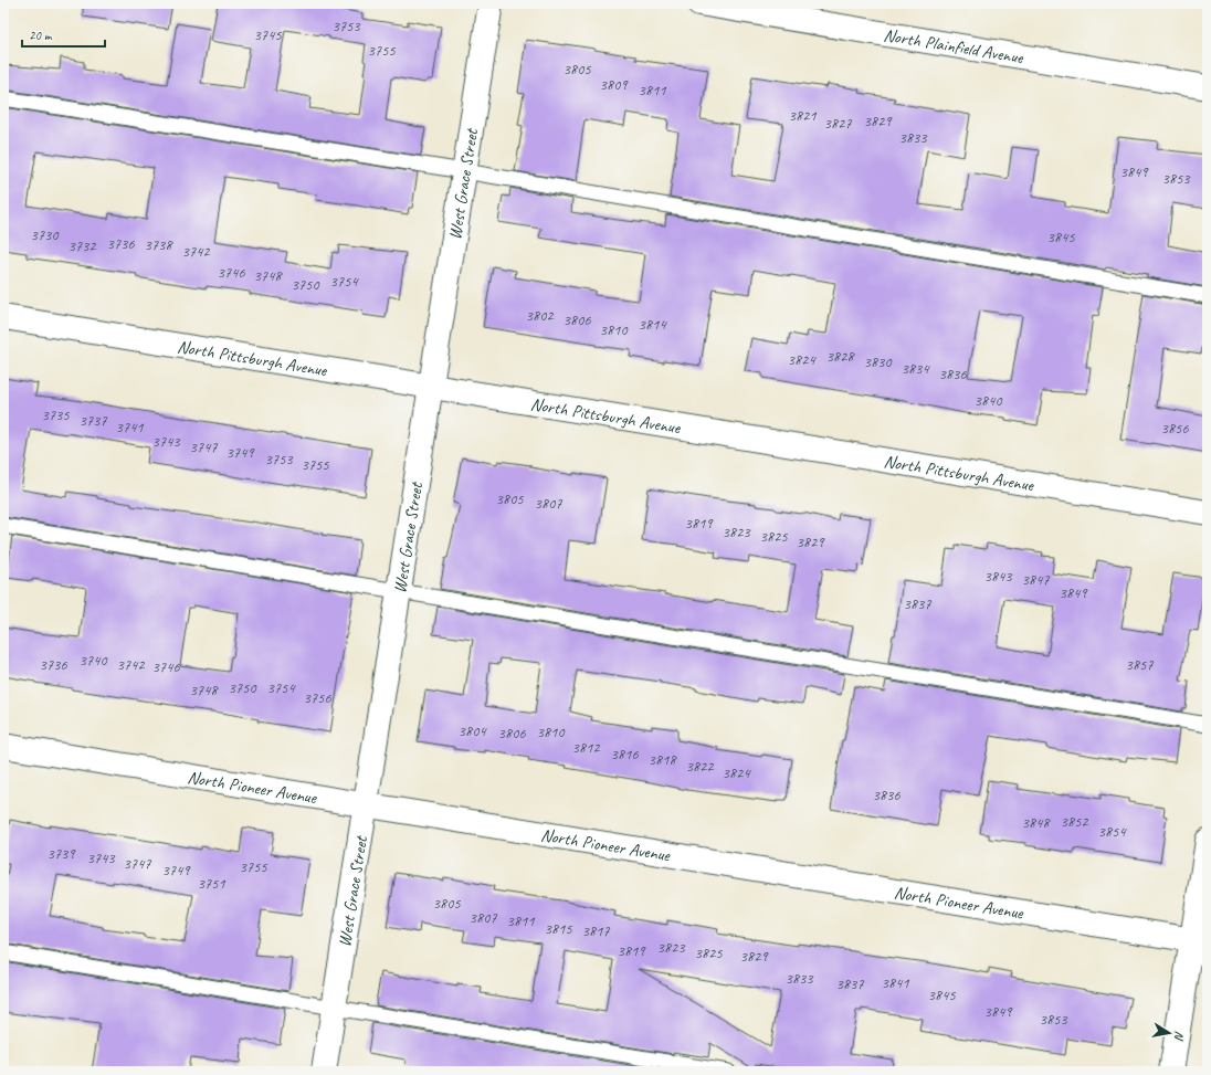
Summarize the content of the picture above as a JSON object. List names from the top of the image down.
{
  "streets": {
    "street": [
      "North Plainfield Avenue",
      "West Grace Street",
      "North Pittsburgh Avenue",
      "North Pioneer Avenue"
    ]
  },
  "crossings": [
    ["West Grace Street", "North Pittsburgh Avenue"],
    ["West Grace Street", "North Pioneer Avenue"]
  ],
  "house_numbers": [
    "3753",
    "3745",
    "3755",
    "3805",
    "3809",
    "3811",
    "3821",
    "3829",
    "3827",
    "3833",
    "3849",
    "3853",
    "3730",
    "3845",
    "3736",
    "3738",
    "3732",
    "3742",
    "3746",
    "3748",
    "3754",
    "3750",
    "3802",
    "3806",
    "3814",
    "3810",
    "3828",
    "3824",
    "3830",
    "3834",
    "3836",
    "3840",
    "3735",
    "3737",
    "3741",
    "3856",
    "3743",
    "3747",
    "3749",
    "3753",
    "3755",
    "3805",
    "3807",
    "3819",
    "3823",
    "3825",
    "3829",
    "3843",
    "3847",
    "3849",
    "3837",
    "3740",
    "3736",
    "3742",
    "3857",
    "3746",
    "3750",
    "3754",
    "3748",
    "3756",
    "3804",
    "3810",
    "3806",
    "3812",
    "3816",
    "3818",
    "3822",
    "3824",
    "3836",
    "3852",
    "3848",
    "3854",
    "3739",
    "3743",
    "3747",
    "3755",
    "3749",
    "3751",
    "3805",
    "3807",
    "3811",
    "3815",
    "3817",
    "3823",
    "3819",
    "3825",
    "3829",
    "3833",
    "3841",
    "3837",
    "3845",
    "3849",
    "3853"
  ],
  "scale_bar": "20 m",
  "north": "right"
}
